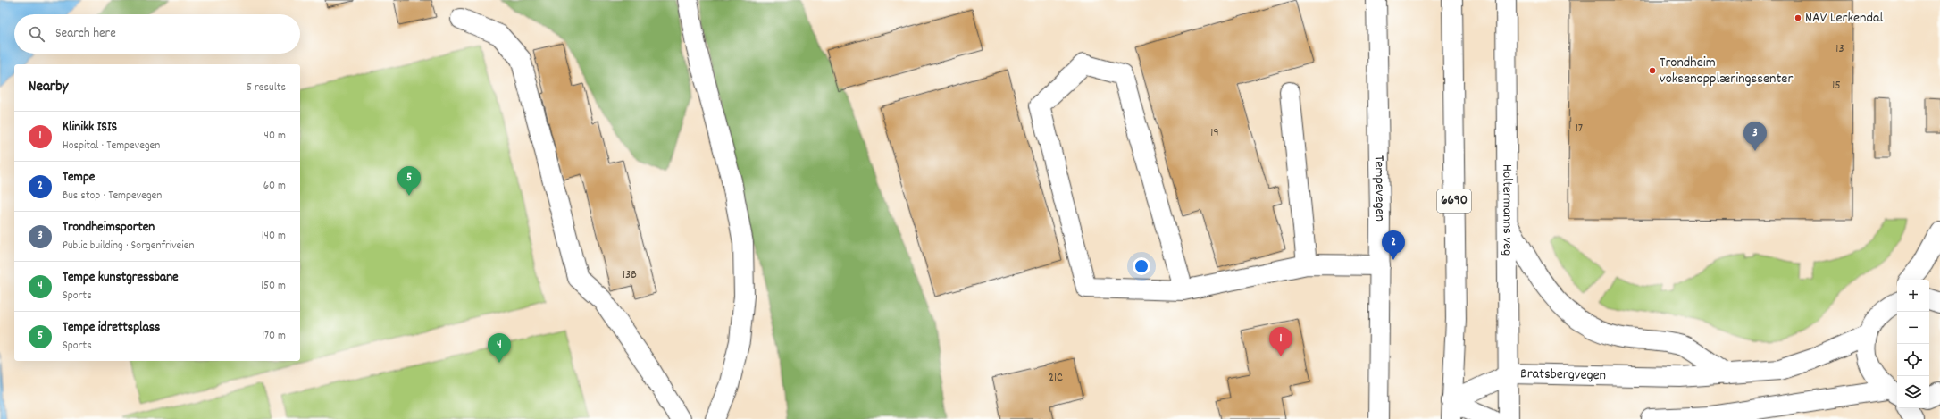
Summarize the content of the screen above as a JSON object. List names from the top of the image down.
{
  "streets": {
    "main road": [
      "Tempevegen",
      "6690",
      "Holtermanns veg",
      "Bratsbergvegen"
    ]
  },
  "crossings": [
    ["6690", "Bratsbergvegen"],
    ["Holtermanns veg", "Bratsbergvegen"]
  ],
  "places": ["NAV Lerkendal", "Trondheim voksenopplæringssenter"],
  "house_numbers": [
    "13",
    "15",
    "17",
    "19",
    "13B",
    "21C"
  ],
  "page": {
    "search": "Search here",
    "heading": ["Nearby", "5 results"],
    "list": [
      {
        "mark": "1",
        "name": "Klinikk ISIS",
        "note": "Hospital · Tempevegen",
        "value": "40 m"
      },
      {
        "mark": "2",
        "name": "Tempe",
        "note": "Bus stop · Tempevegen",
        "value": "60 m"
      },
      {
        "mark": "3",
        "name": "Trondheimsporten",
        "note": "Public building · Sorgenfriveien",
        "value": "140 m"
      },
      {
        "mark": "4",
        "name": "Tempe kunstgressbane",
        "note": "Sports",
        "value": "150 m"
      },
      {
        "mark": "5",
        "name": "Tempe idrettsplass",
        "note": "Sports",
        "value": "170 m"
      }
    ],
    "pins": [
      "3",
      "5",
      "2",
      "1",
      "4"
    ],
    "map_buttons": ["+", "−"]
  }
}
